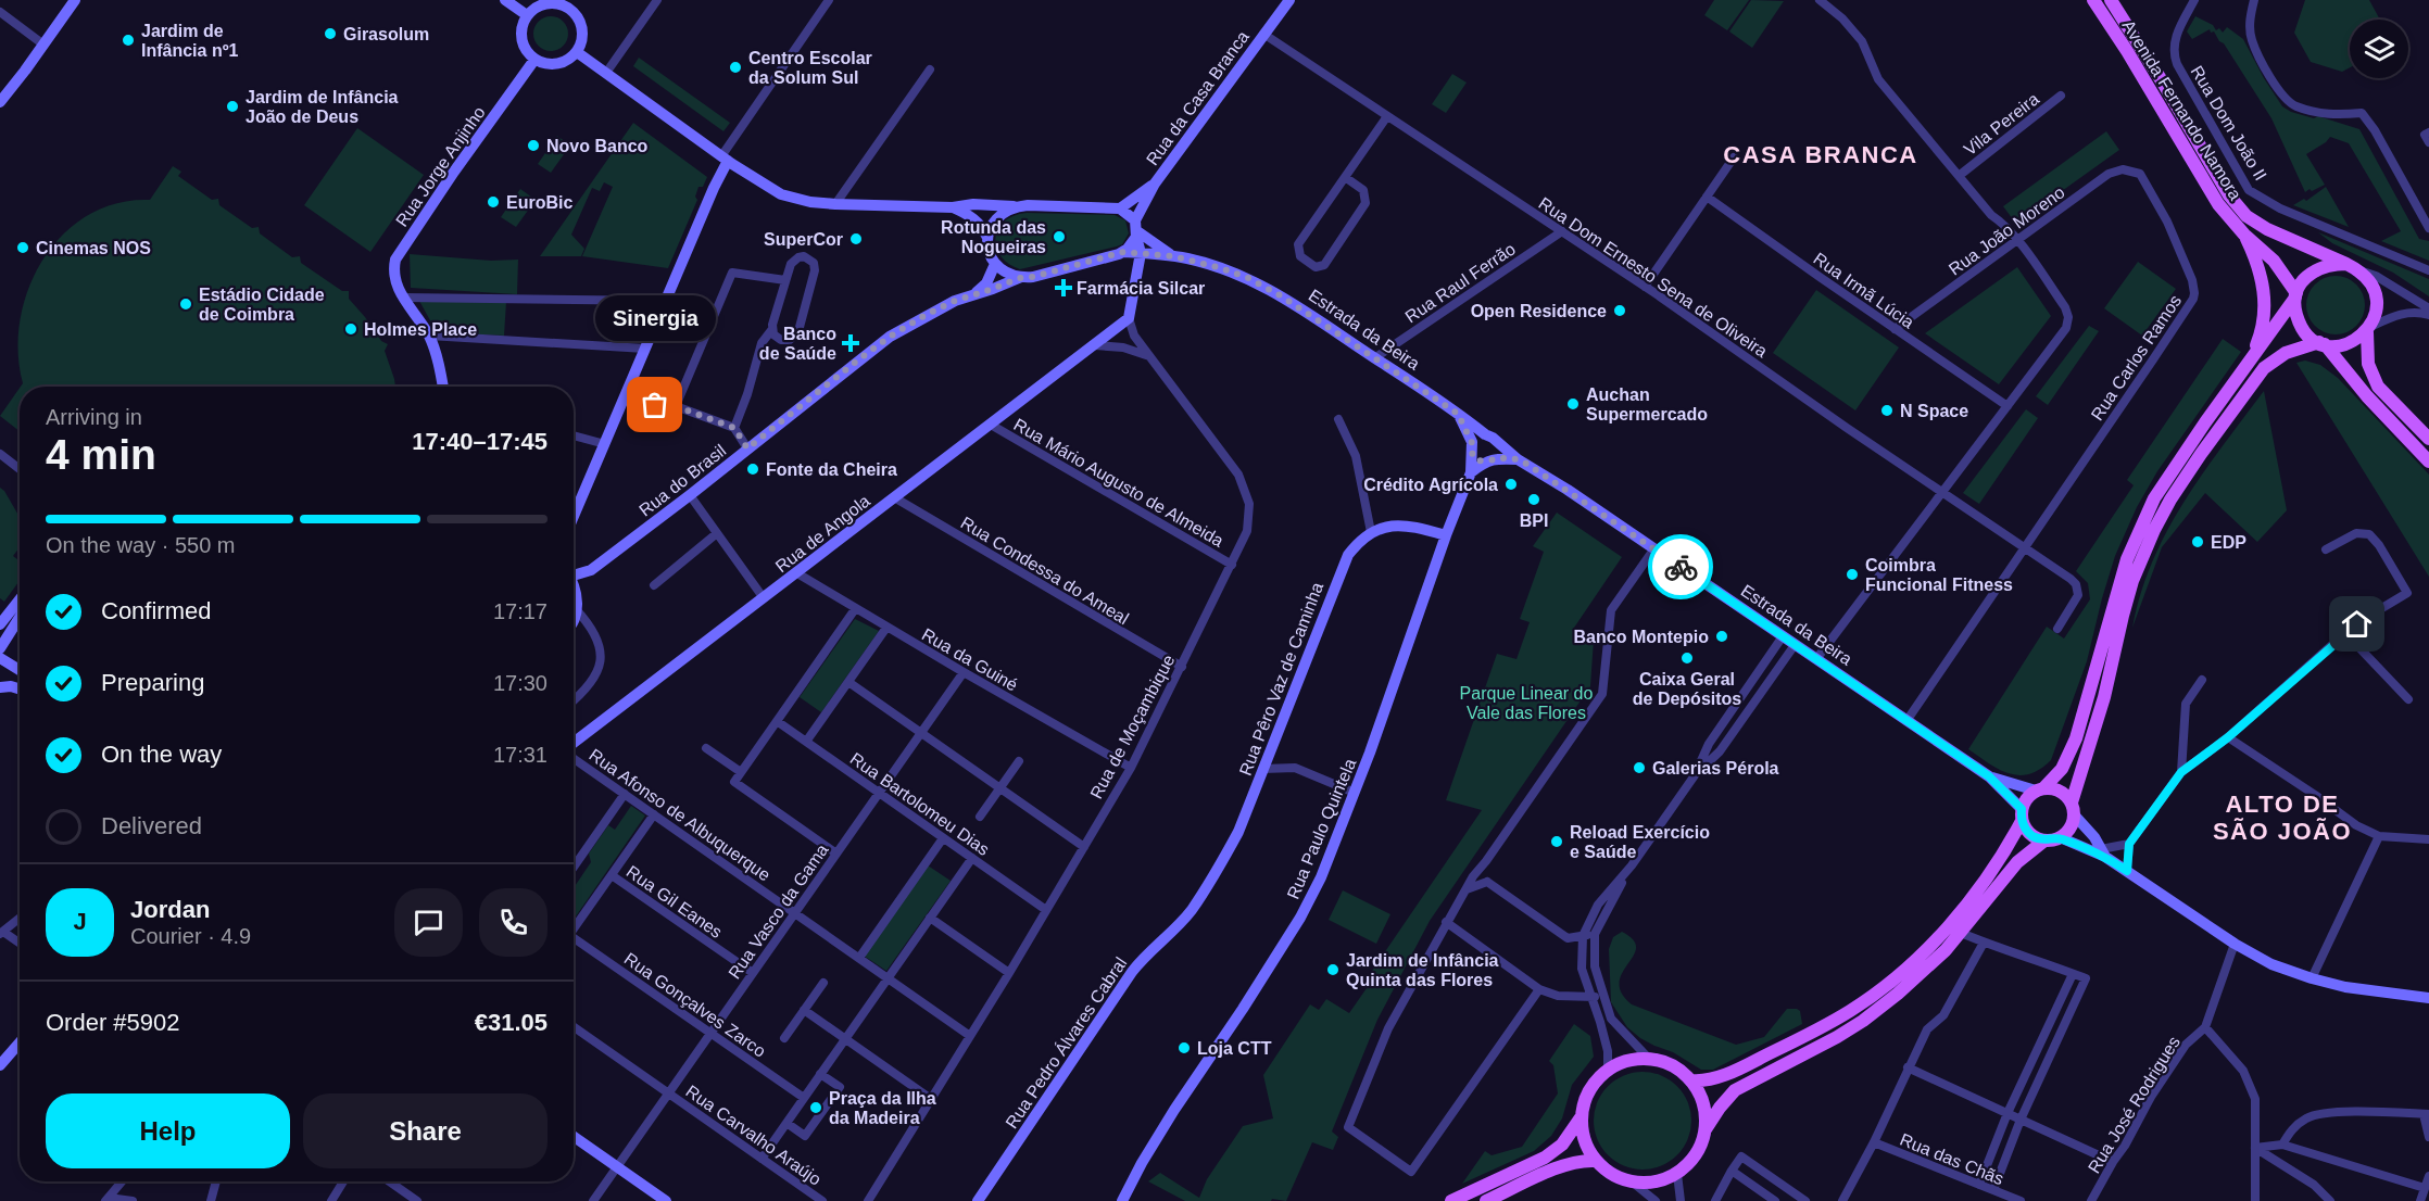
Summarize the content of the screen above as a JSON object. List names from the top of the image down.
{
  "streets": {
    "main road": ["Avenida Fernando Namora", "Estrada da Beira"],
    "street": [
      "Rua da Casa Branca",
      "Rua Dom João II",
      "Vila Pereira",
      "Rua Jorge Anjinho",
      "Rua João Moreno",
      "Rua Dom Ernesto Sena de Oliveira",
      "Rua Raul Ferrão",
      "Rua Irmã Lúcia",
      "Rua Carlos Ramos",
      "Rua do Brasil",
      "Rua Mário Augusto de Almeida",
      "Rua de Angola",
      "Rua Condessa do Ameal",
      "Rua da Guiné",
      "Rua Pêro Vaz de Caminha",
      "Rua de Moçambique",
      "Rua Bartolomeu Dias",
      "Rua Afonso de Albuquerque",
      "Rua Paulo Quintela",
      "Rua Gil Eanes",
      "Rua Vasco da Gama",
      "Rua Gonçalves Zarco",
      "Rua Pedro Álvares Cabral",
      "Rua José Rodrigues",
      "Rua Carvalho Araújo",
      "Rua das Chãs"
    ]
  },
  "crossings": [
    ["Rua da Casa Branca", "Rua Dom Ernesto Sena de Oliveira"],
    ["Rua da Casa Branca", "Estrada da Beira"],
    ["Rua João Moreno", "Rua Irmã Lúcia"],
    ["Rua João Moreno", "Rua Carlos Ramos"],
    ["Rua Dom Ernesto Sena de Oliveira", "Rua Raul Ferrão"],
    ["Rua Dom Ernesto Sena de Oliveira", "Rua Carlos Ramos"],
    ["Rua Raul Ferrão", "Estrada da Beira"],
    ["Estrada da Beira", "Rua Paulo Quintela"],
    ["Rua Mário Augusto de Almeida", "Rua de Angola"],
    ["Rua Mário Augusto de Almeida", "Rua de Moçambique"],
    ["Rua de Angola", "Rua Condessa do Ameal"],
    ["Rua de Angola", "Rua da Guiné"],
    ["Rua de Angola", "Rua de Moçambique"],
    ["Rua Condessa do Ameal", "Rua de Moçambique"],
    ["Rua da Guiné", "Rua de Moçambique"],
    ["Rua da Guiné", "Rua Vasco da Gama"],
    ["Rua Pêro Vaz de Caminha", "Rua Pedro Álvares Cabral"],
    ["Rua de Moçambique", "Rua Bartolomeu Dias"],
    ["Rua de Moçambique", "Rua Afonso de Albuquerque"],
    ["Rua Bartolomeu Dias", "Rua Vasco da Gama"],
    ["Rua Afonso de Albuquerque", "Rua Vasco da Gama"],
    ["Rua Gil Eanes", "Rua Vasco da Gama"],
    ["Rua Vasco da Gama", "Rua Gonçalves Zarco"],
    ["Rua Vasco da Gama", "Rua Carvalho Araújo"]
  ],
  "districts": ["CASA BRANCA", "ALTO DE SÃO JOÃO"],
  "parks": ["Parque Linear do Vale das Flores"],
  "places": {
    "other": [
      "Girasolum",
      "Jardim de Infância nº1",
      "Centro Escolar da Solum Sul",
      "Jardim de Infância João de Deus",
      "Novo Banco",
      "EuroBic",
      "Rotunda das Nogueiras",
      "SuperCor",
      "Cinemas NOS",
      "Estádio Cidade de Coimbra",
      "Open Residence",
      "Holmes Place",
      "Auchan Supermercado",
      "Sinergia",
      "N Space",
      "Fonte da Cheira",
      "Crédito Agrícola",
      "BPI",
      "EDP",
      "Coimbra Funcional Fitness",
      "Banco Montepio",
      "Caixa Geral de Depósitos",
      "Galerias Pérola",
      "Reload Exercício e Saúde",
      "Jardim de Infância Quinta das Flores",
      "Loja CTT",
      "Praça da Ilha da Madeira"
    ],
    "health": ["Farmácia Silcar", "Banco de Saúde"]
  },
  "page": {
    "bubble": "Sinergia",
    "heading": ["4 min", "Arriving in", "17:40–17:45"],
    "panel": [
      "Jordan",
      "Courier · 4.9",
      "Order #5902",
      "€31.05"
    ],
    "bar": "On the way · 550 m",
    "list": [
      ["Confirmed", "17:17"],
      ["Preparing", "17:30"],
      ["On the way", "17:31"],
      "Delivered"
    ],
    "round": "J",
    "buttons": ["Help", "Share"]
  }
}
